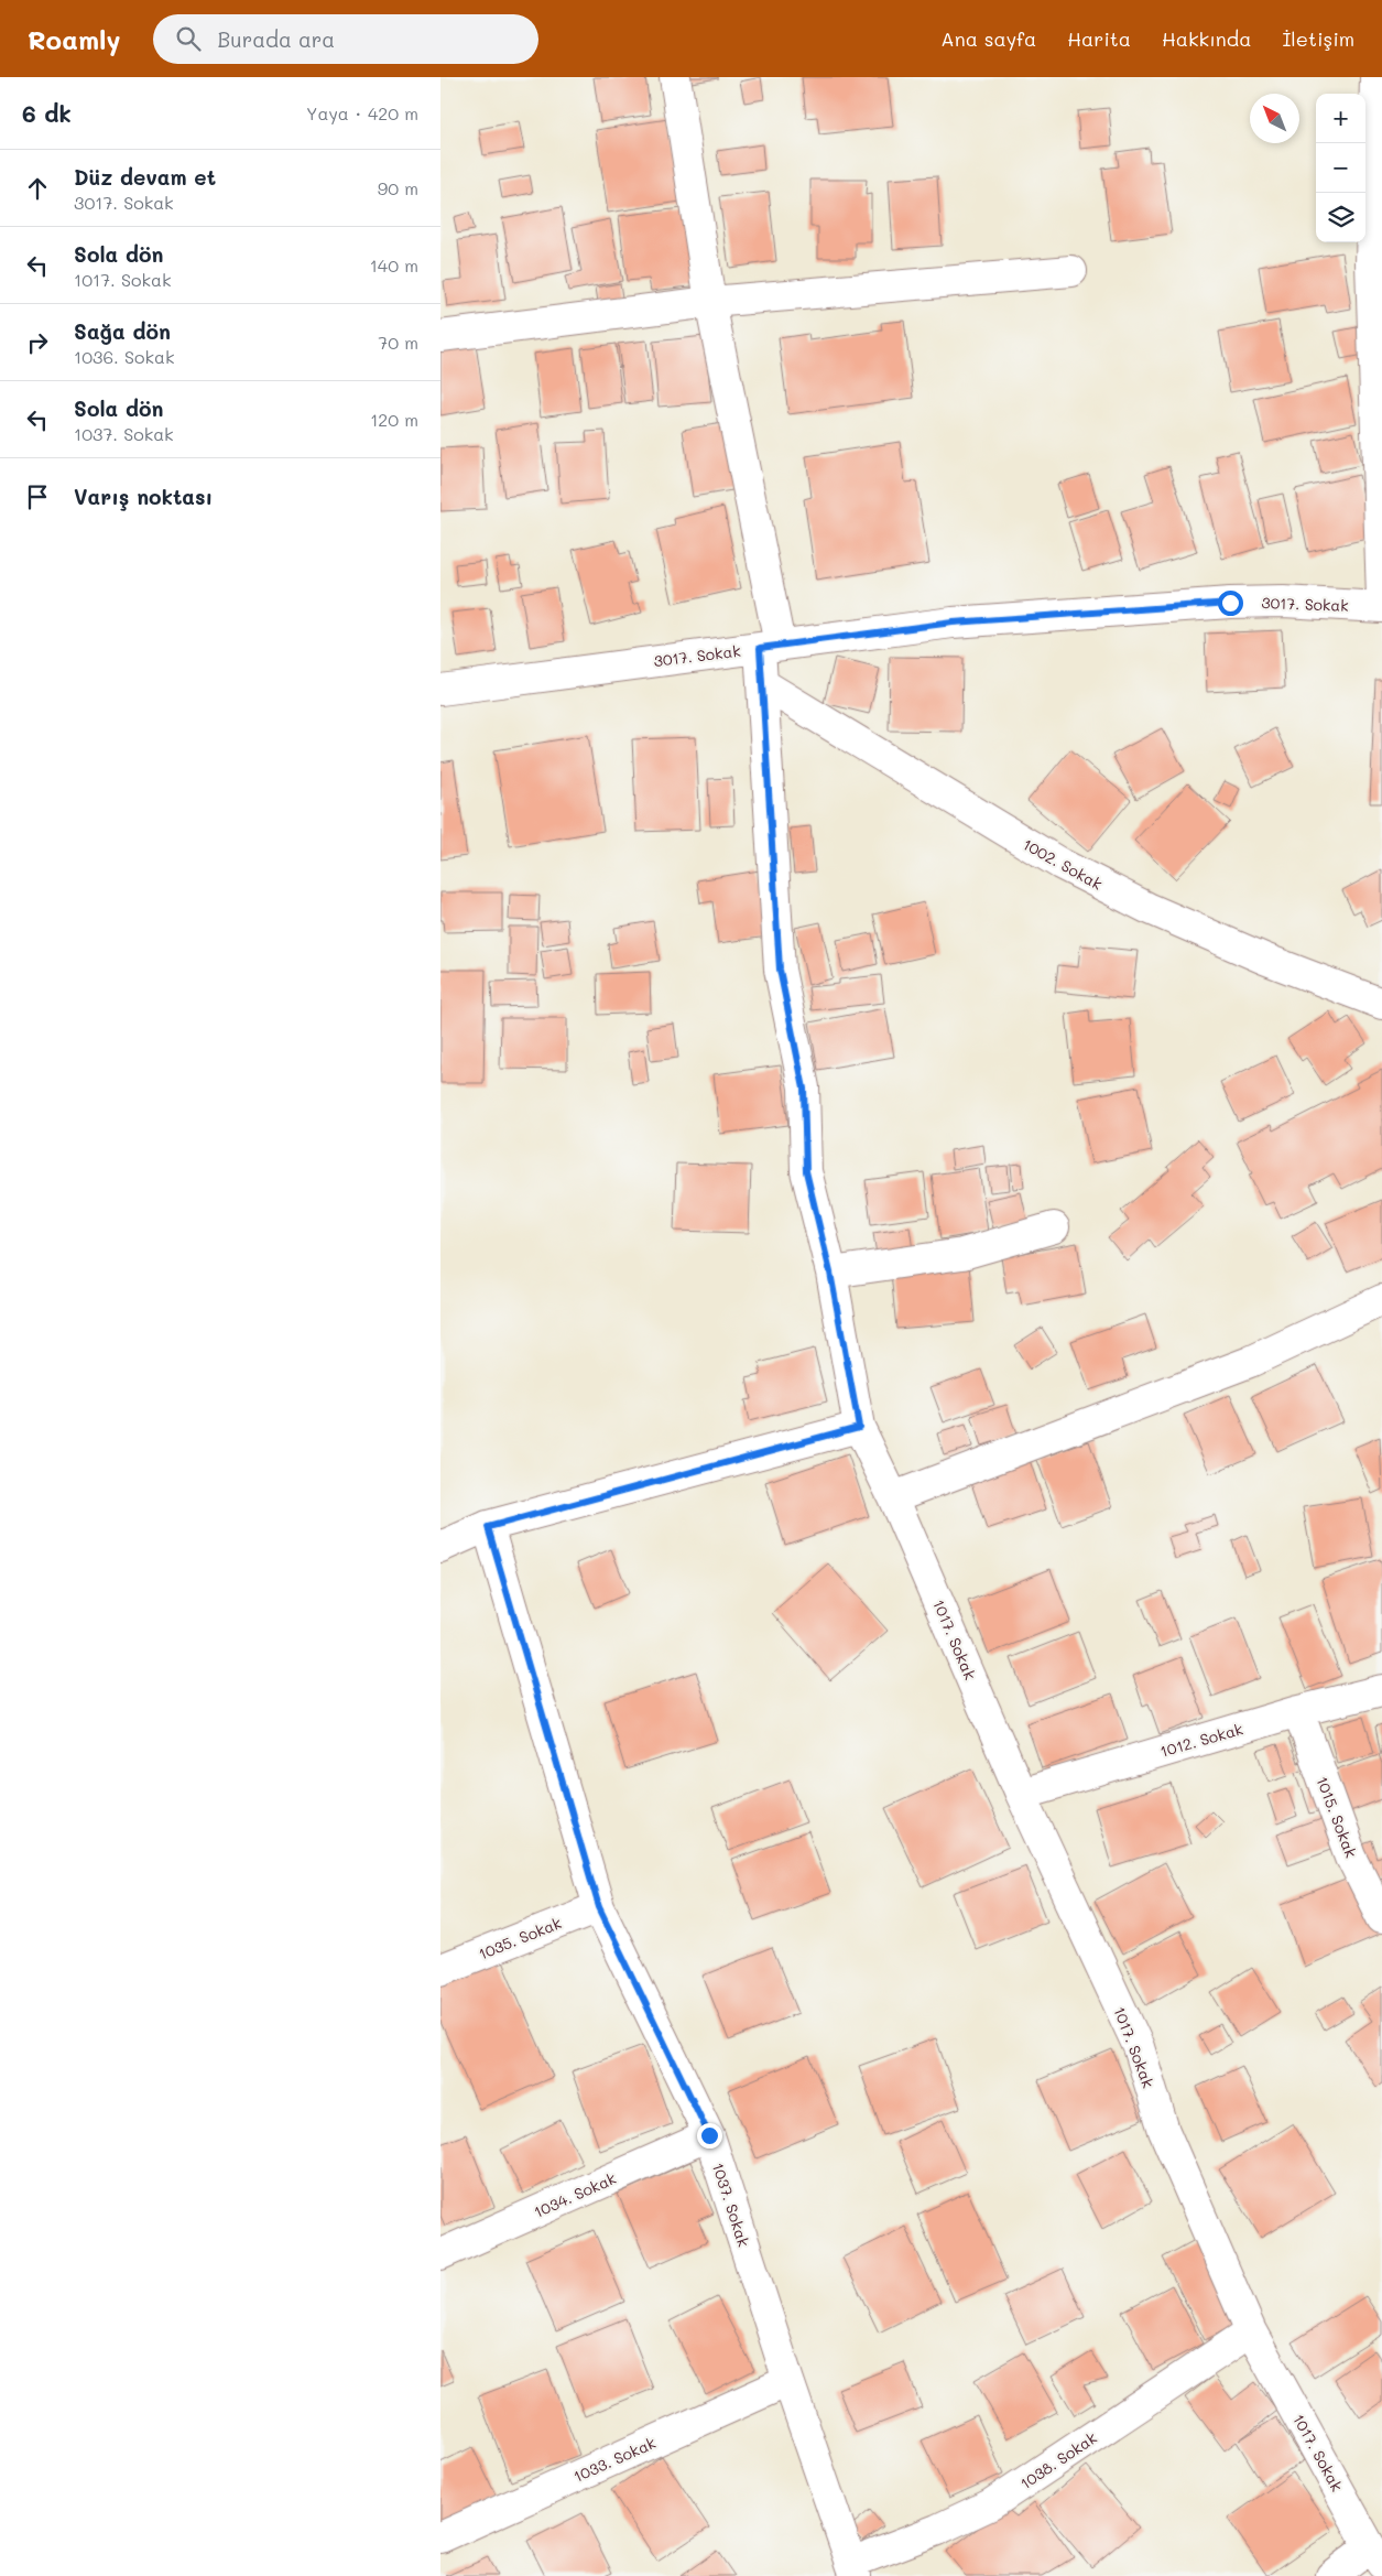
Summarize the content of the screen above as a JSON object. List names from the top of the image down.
{
  "streets": {
    "street": [
      "3017. Sokak",
      "1002. Sokak",
      "1017. Sokak",
      "1012. Sokak",
      "1015. Sokak",
      "1035. Sokak",
      "1034. Sokak",
      "1037. Sokak",
      "1033. Sokak",
      "1038. Sokak"
    ]
  },
  "crossings": [
    ["3017. Sokak", "1017. Sokak"],
    ["1002. Sokak", "1017. Sokak"],
    ["1017. Sokak", "1012. Sokak"],
    ["1017. Sokak", "1038. Sokak"],
    ["1012. Sokak", "1015. Sokak"],
    ["1035. Sokak", "1037. Sokak"],
    ["1034. Sokak", "1037. Sokak"],
    ["1037. Sokak", "1033. Sokak"],
    ["1037. Sokak", "1038. Sokak"]
  ],
  "north": "top left",
  "page": {
    "header": "Roamly",
    "search": "Burada ara",
    "nav": [
      "Ana sayfa",
      "Harita",
      "Hakkında",
      "İletişim"
    ],
    "heading": ["6 dk", "Yaya · 420 m"],
    "map_buttons": ["+", "−"],
    "list": [
      ["Düz devam et", "3017. Sokak", "90 m"],
      ["Sola dön", "1017. Sokak", "140 m"],
      ["Sağa dön", "1036. Sokak", "70 m"],
      ["Sola dön", "1037. Sokak", "120 m"],
      "Varış noktası"
    ]
  }
}
